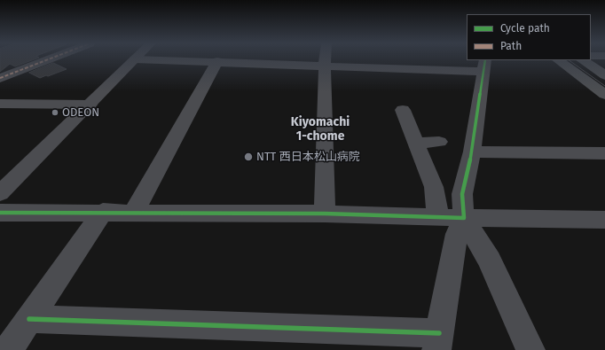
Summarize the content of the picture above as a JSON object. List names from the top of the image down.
{
  "districts": ["Kiyomachi 1-chome"],
  "places": ["ODEON", "NTT 西日本松山病院"],
  "legend": ["Cycle path", "Path"]
}
